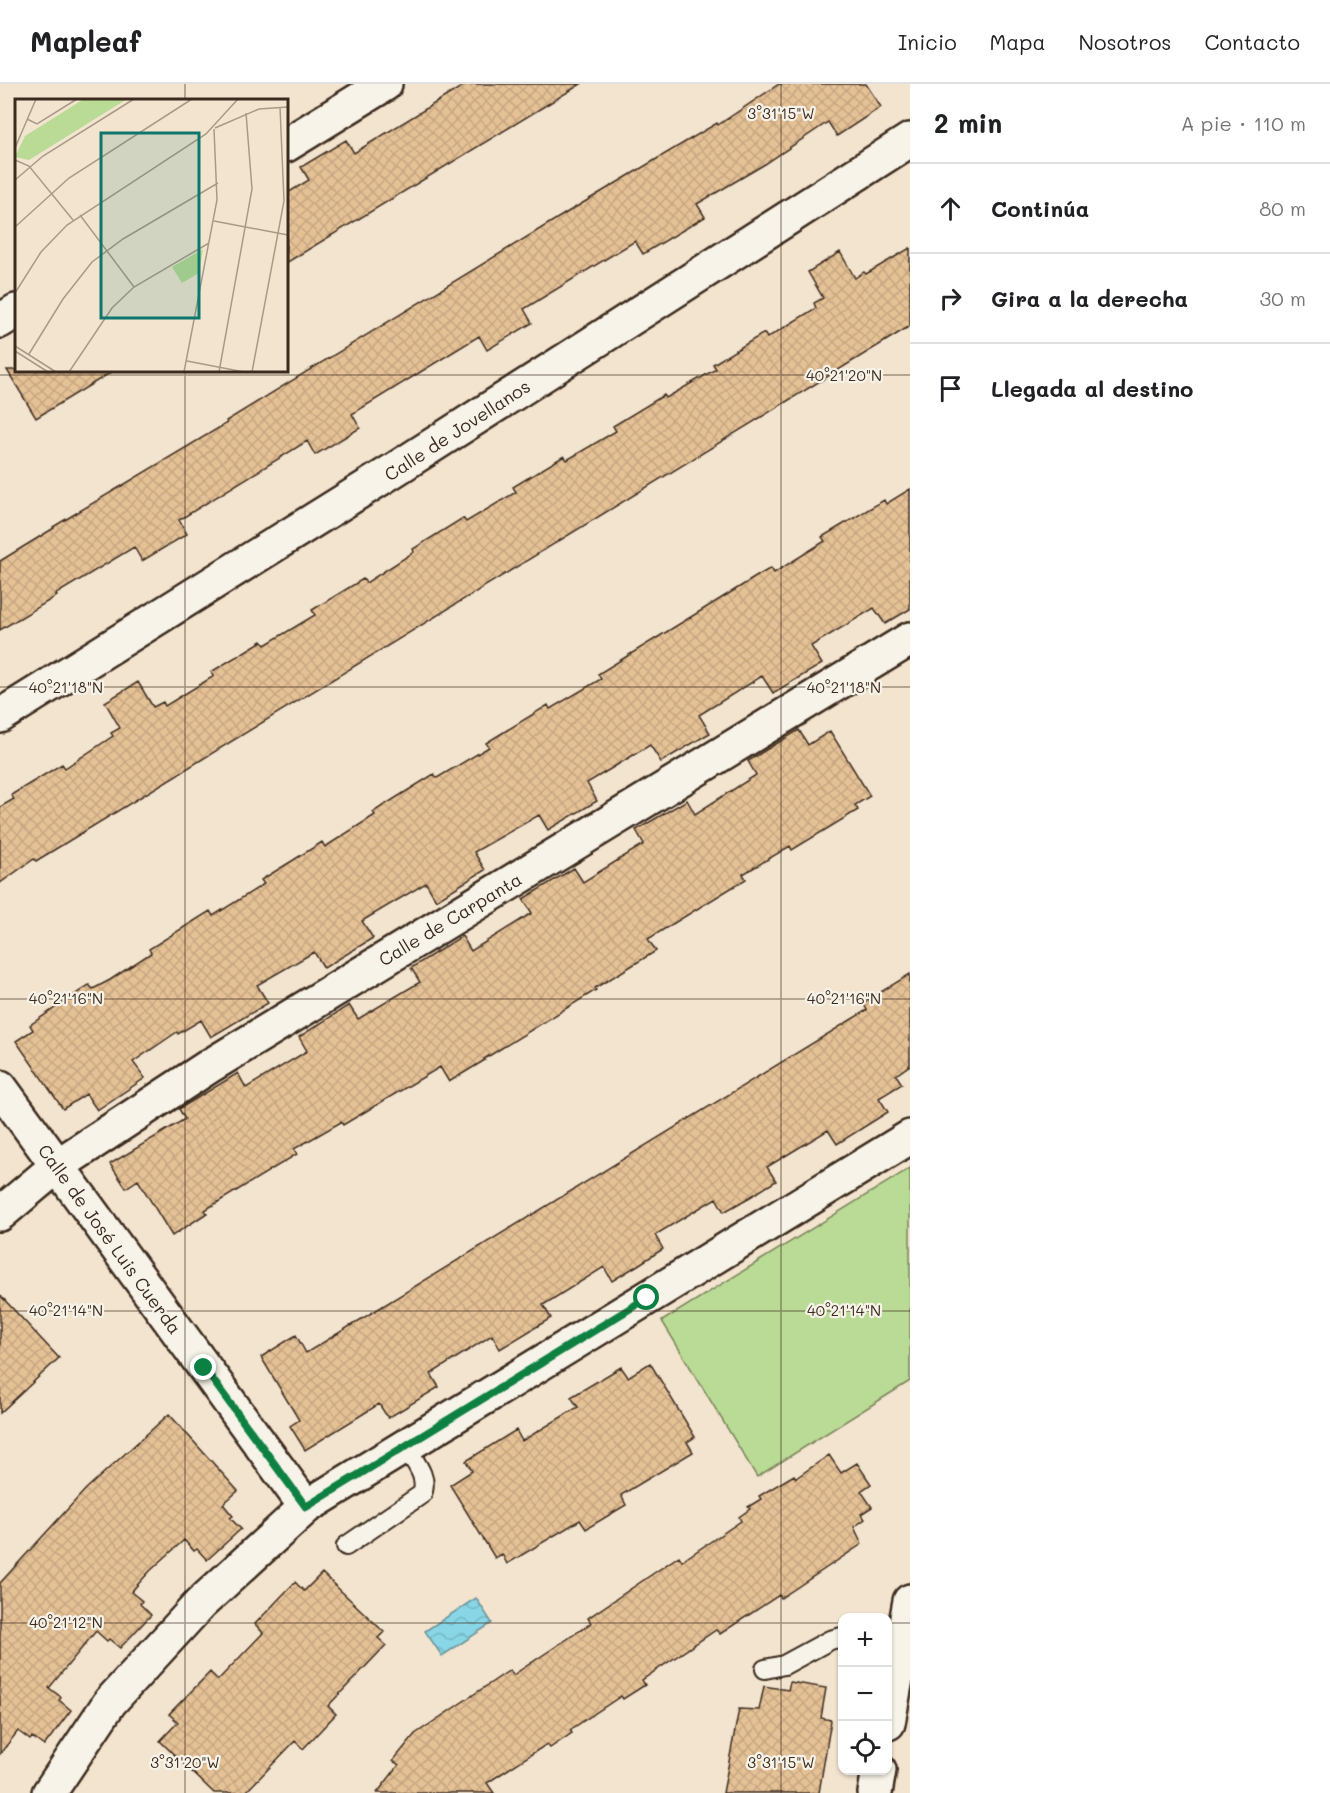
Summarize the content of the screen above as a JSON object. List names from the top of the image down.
{
  "streets": {
    "street": ["Calle de Jovellanos", "Calle de Carpanta", "Calle de José Luis Cuerda"]
  },
  "crossings": [
    ["Calle de Carpanta", "Calle de José Luis Cuerda"]
  ],
  "page": {
    "header": "Mapleaf",
    "nav": [
      "Inicio",
      "Mapa",
      "Nosotros",
      "Contacto"
    ],
    "heading": ["2 min", "A pie · 110 m"],
    "list": [
      ["Continúa", "80 m"],
      ["Gira a la derecha", "30 m"],
      "Llegada al destino"
    ],
    "map_buttons": ["+", "−"]
  },
  "coordinates": [
    "3°31'15\"W",
    "40°21'20\"N",
    "40°21'18\"N",
    "40°21'16\"N",
    "40°21'14\"N",
    "40°21'12\"N",
    "3°31'20\"W"
  ]
}
